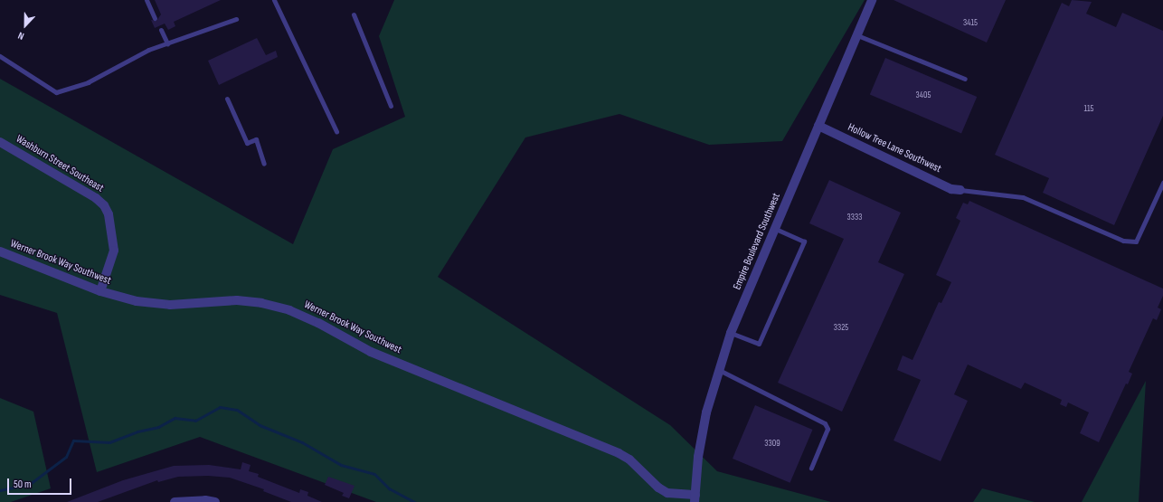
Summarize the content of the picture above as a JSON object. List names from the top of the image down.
{
  "streets": {
    "street": [
      "Hollow Tree Lane Southwest",
      "Washburn Street Southeast",
      "Empire Boulevard Southwest",
      "Werner Brook Way Southwest"
    ]
  },
  "crossings": [
    ["Hollow Tree Lane Southwest", "Empire Boulevard Southwest"],
    ["Washburn Street Southeast", "Werner Brook Way Southwest"],
    ["Empire Boulevard Southwest", "Werner Brook Way Southwest"]
  ],
  "house_numbers": [
    "3415",
    "3405",
    "115",
    "3333",
    "3325",
    "3309"
  ],
  "scale_bar": "50 m",
  "north": "bottom"
}
